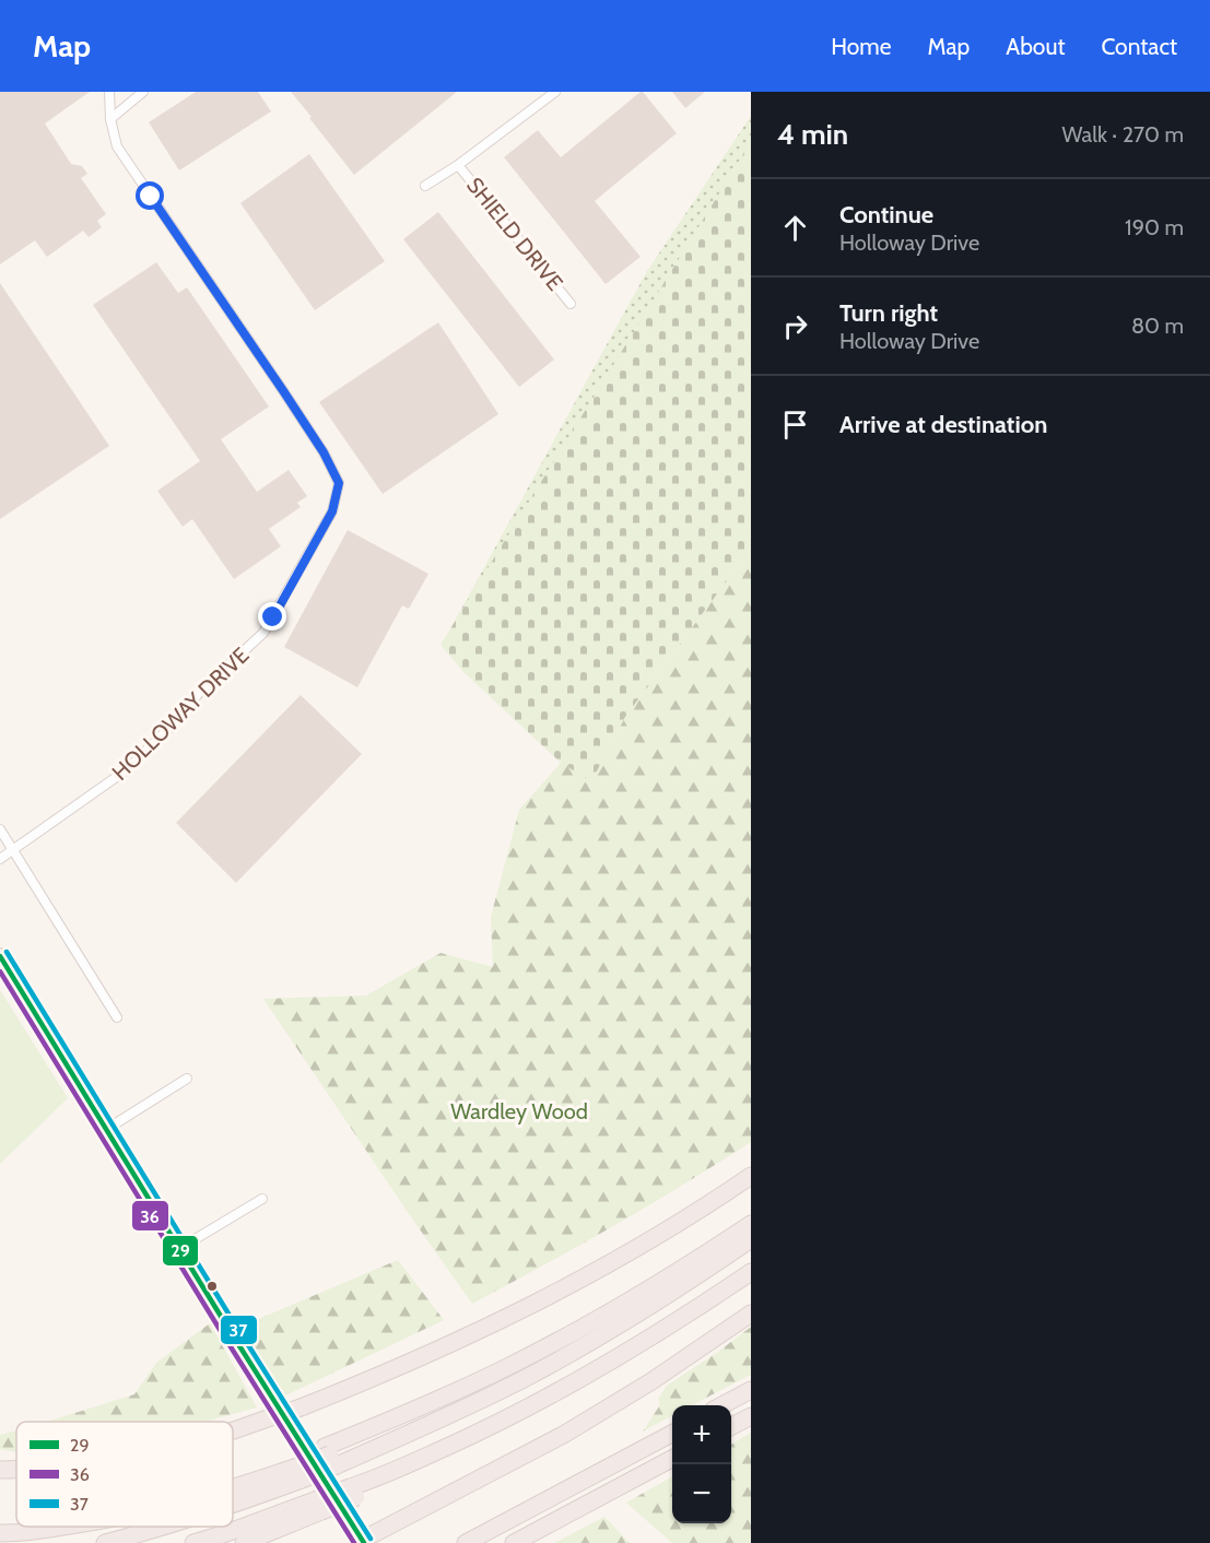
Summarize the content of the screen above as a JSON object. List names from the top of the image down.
{
  "streets": {
    "street": ["SHIELD DRIVE", "HOLLOWAY DRIVE"]
  },
  "parks": ["Wardley Wood"],
  "lines": ["transit line 37", "transit line 29", "transit line 36"],
  "legend": ["29", "36", "37"],
  "page": {
    "header": "Map",
    "nav": [
      "Home",
      "Map",
      "About",
      "Contact"
    ],
    "heading": ["4 min", "Walk · 270 m"],
    "list": [
      ["Continue", "Holloway Drive", "190 m"],
      ["Turn right", "Holloway Drive", "80 m"],
      "Arrive at destination"
    ],
    "map_buttons": ["+", "−"]
  }
}
